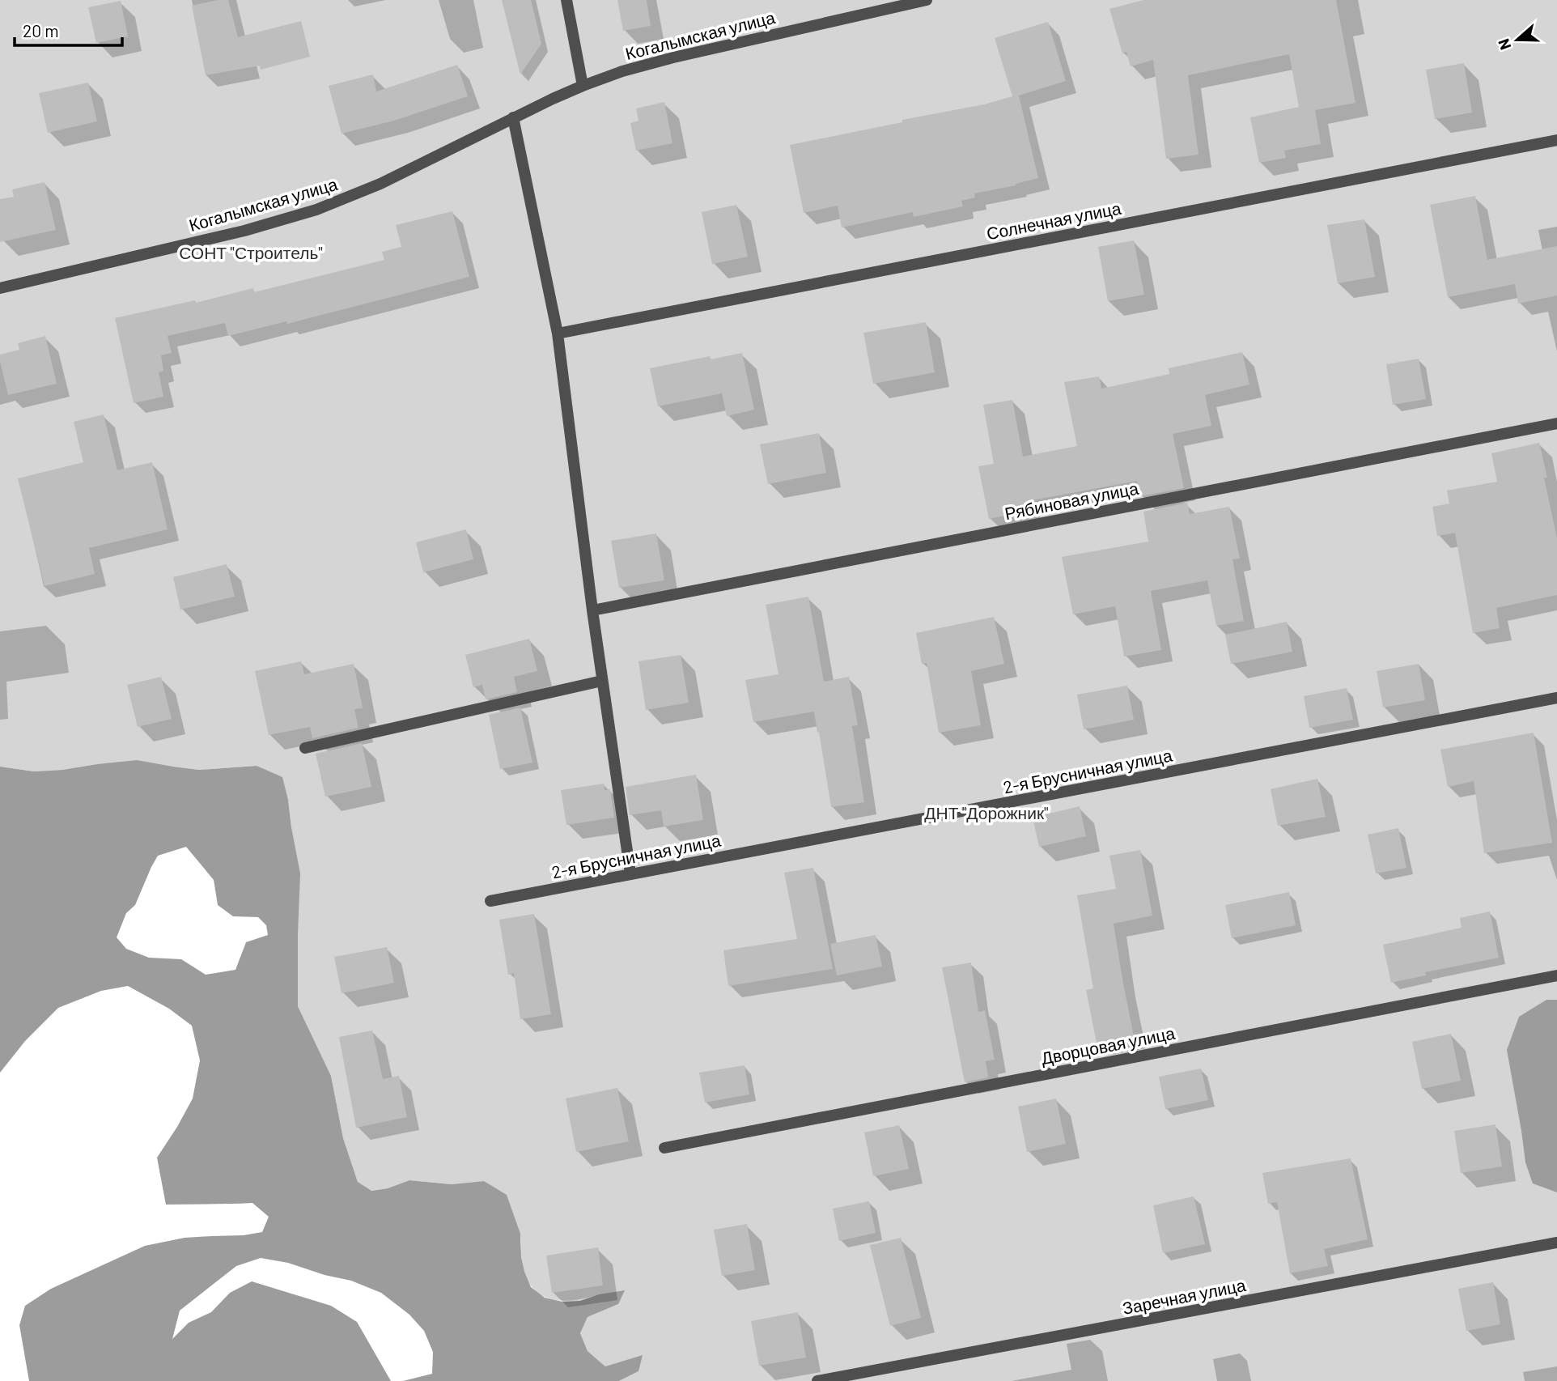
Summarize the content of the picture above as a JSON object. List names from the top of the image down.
{
  "streets": {
    "street": [
      "Когалымская улица",
      "Солнечная улица",
      "Рябиновая улица",
      "2-я Брусничная улица",
      "Дворцовая улица",
      "Заречная улица"
    ]
  },
  "parks": ["СОНТ \"Строитель\"", "ДНТ \"Дорожник\""],
  "scale_bar": "20 m",
  "north": "left"
}
